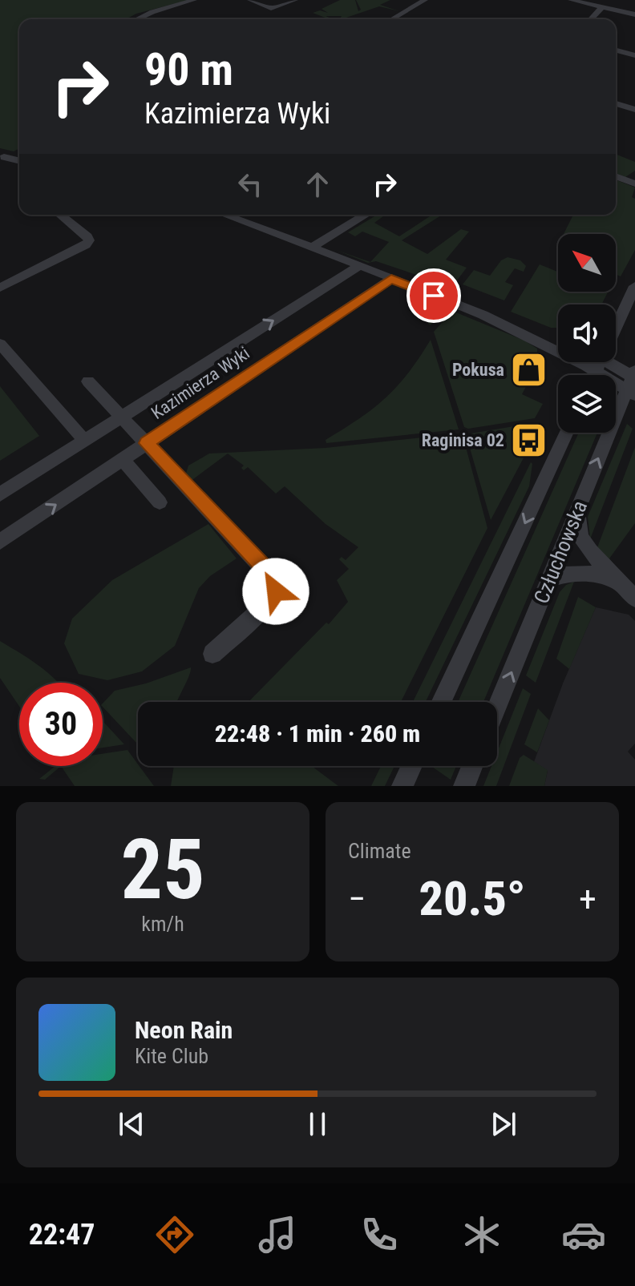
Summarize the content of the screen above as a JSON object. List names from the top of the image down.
{
  "streets": {
    "street": ["Kazimierza Wyki", "Człuchowska"]
  },
  "places": {
    "shop": ["Pokusa"],
    "bus stop": ["Raginisa 02"]
  },
  "north": "top left",
  "page": {
    "turn": ["90 m", "Kazimierza Wyki"],
    "limit": "30",
    "trip": "22:48 · 1 min · 260 m",
    "tile": [
      ["25", "km/h"],
      "Climate"
    ],
    "heat": ["−", "20.5°", "+"],
    "song": ["Neon Rain", "Kite Club"],
    "tabs": "22:47"
  }
}
